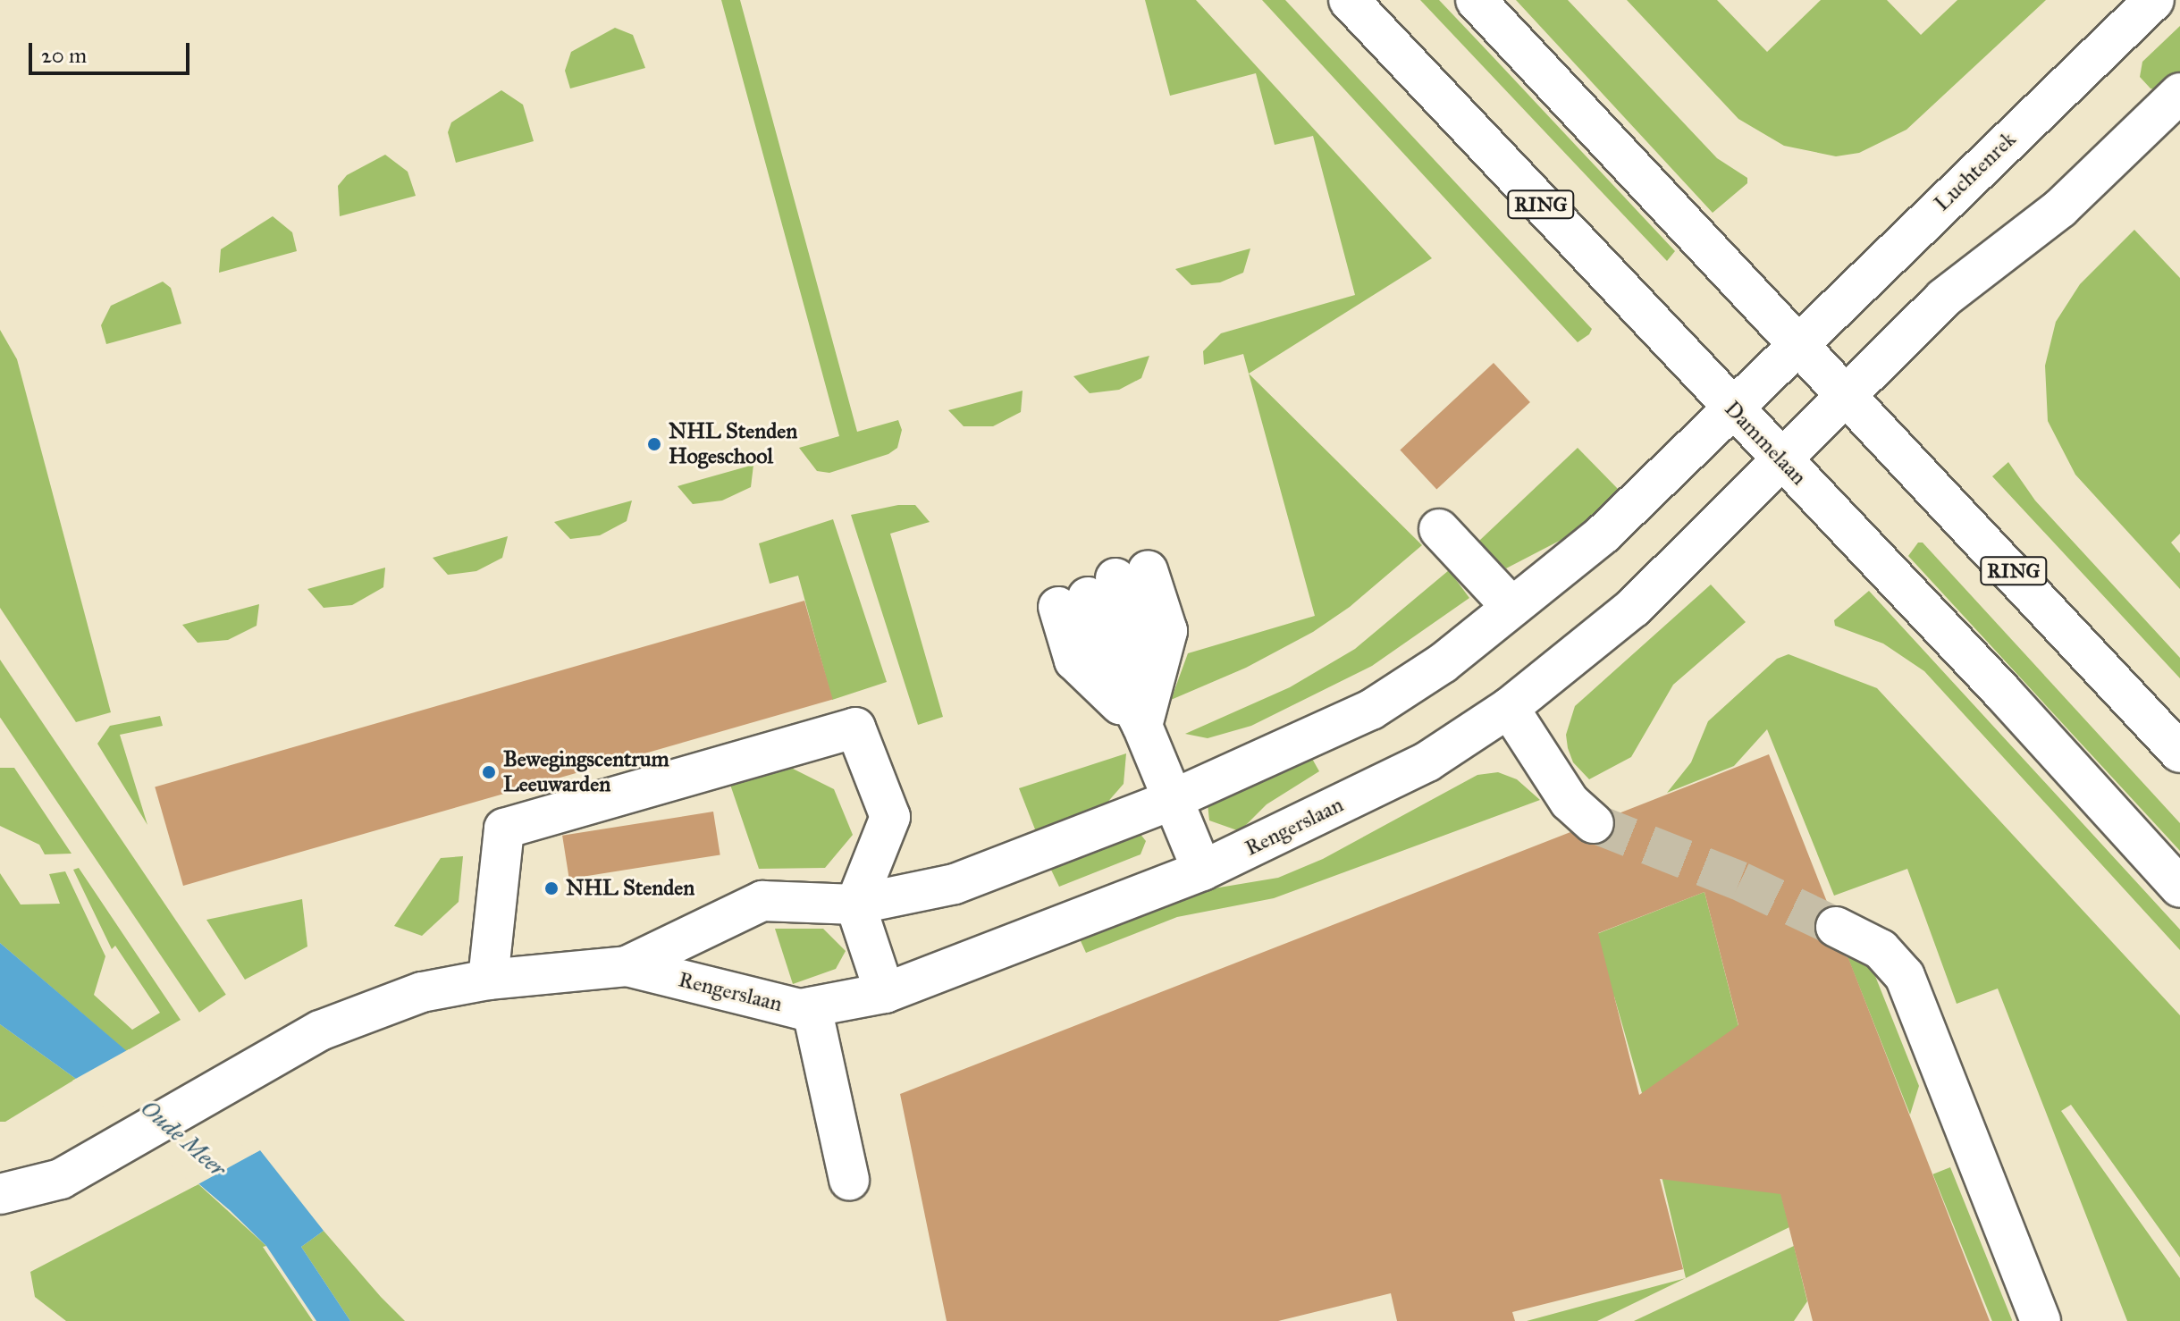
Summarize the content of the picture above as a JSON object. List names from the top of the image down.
{
  "streets": {
    "street": [
      "Luchtenrek",
      "RING",
      "Dammelaan",
      "Rengerslaan"
    ]
  },
  "crossings": [
    ["Luchtenrek", "RING"],
    ["Luchtenrek", "Rengerslaan"],
    ["RING", "Rengerslaan"],
    ["Dammelaan", "Rengerslaan"]
  ],
  "water": ["Oude Meer"],
  "places": ["NHL Stenden Hogeschool", "Bewegingscentrum Leeuwarden", "NHL Stenden"],
  "scale_bar": "20 m"
}
